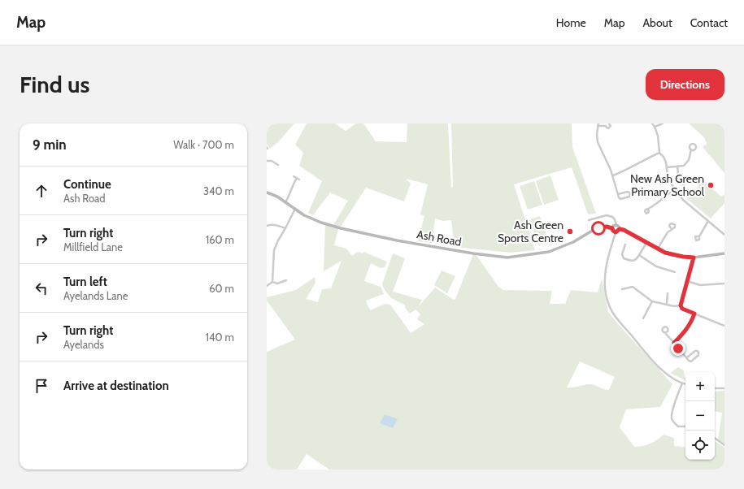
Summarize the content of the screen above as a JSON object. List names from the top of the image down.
{
  "streets": {
    "street": ["Ash Road"]
  },
  "places": ["New Ash Green Primary School", "Ash Green Sports Centre"],
  "page": {
    "header": "Map",
    "nav": [
      "Home",
      "Map",
      "About",
      "Contact"
    ],
    "buttons": "Directions",
    "title": "Find us",
    "heading": ["9 min", "Walk · 700 m"],
    "list": [
      ["Continue", "Ash Road", "340 m"],
      ["Turn right", "Millfield Lane", "160 m"],
      ["Turn left", "Ayelands Lane", "60 m"],
      ["Turn right", "Ayelands", "140 m"],
      "Arrive at destination"
    ],
    "map_buttons": ["+", "−"]
  }
}
